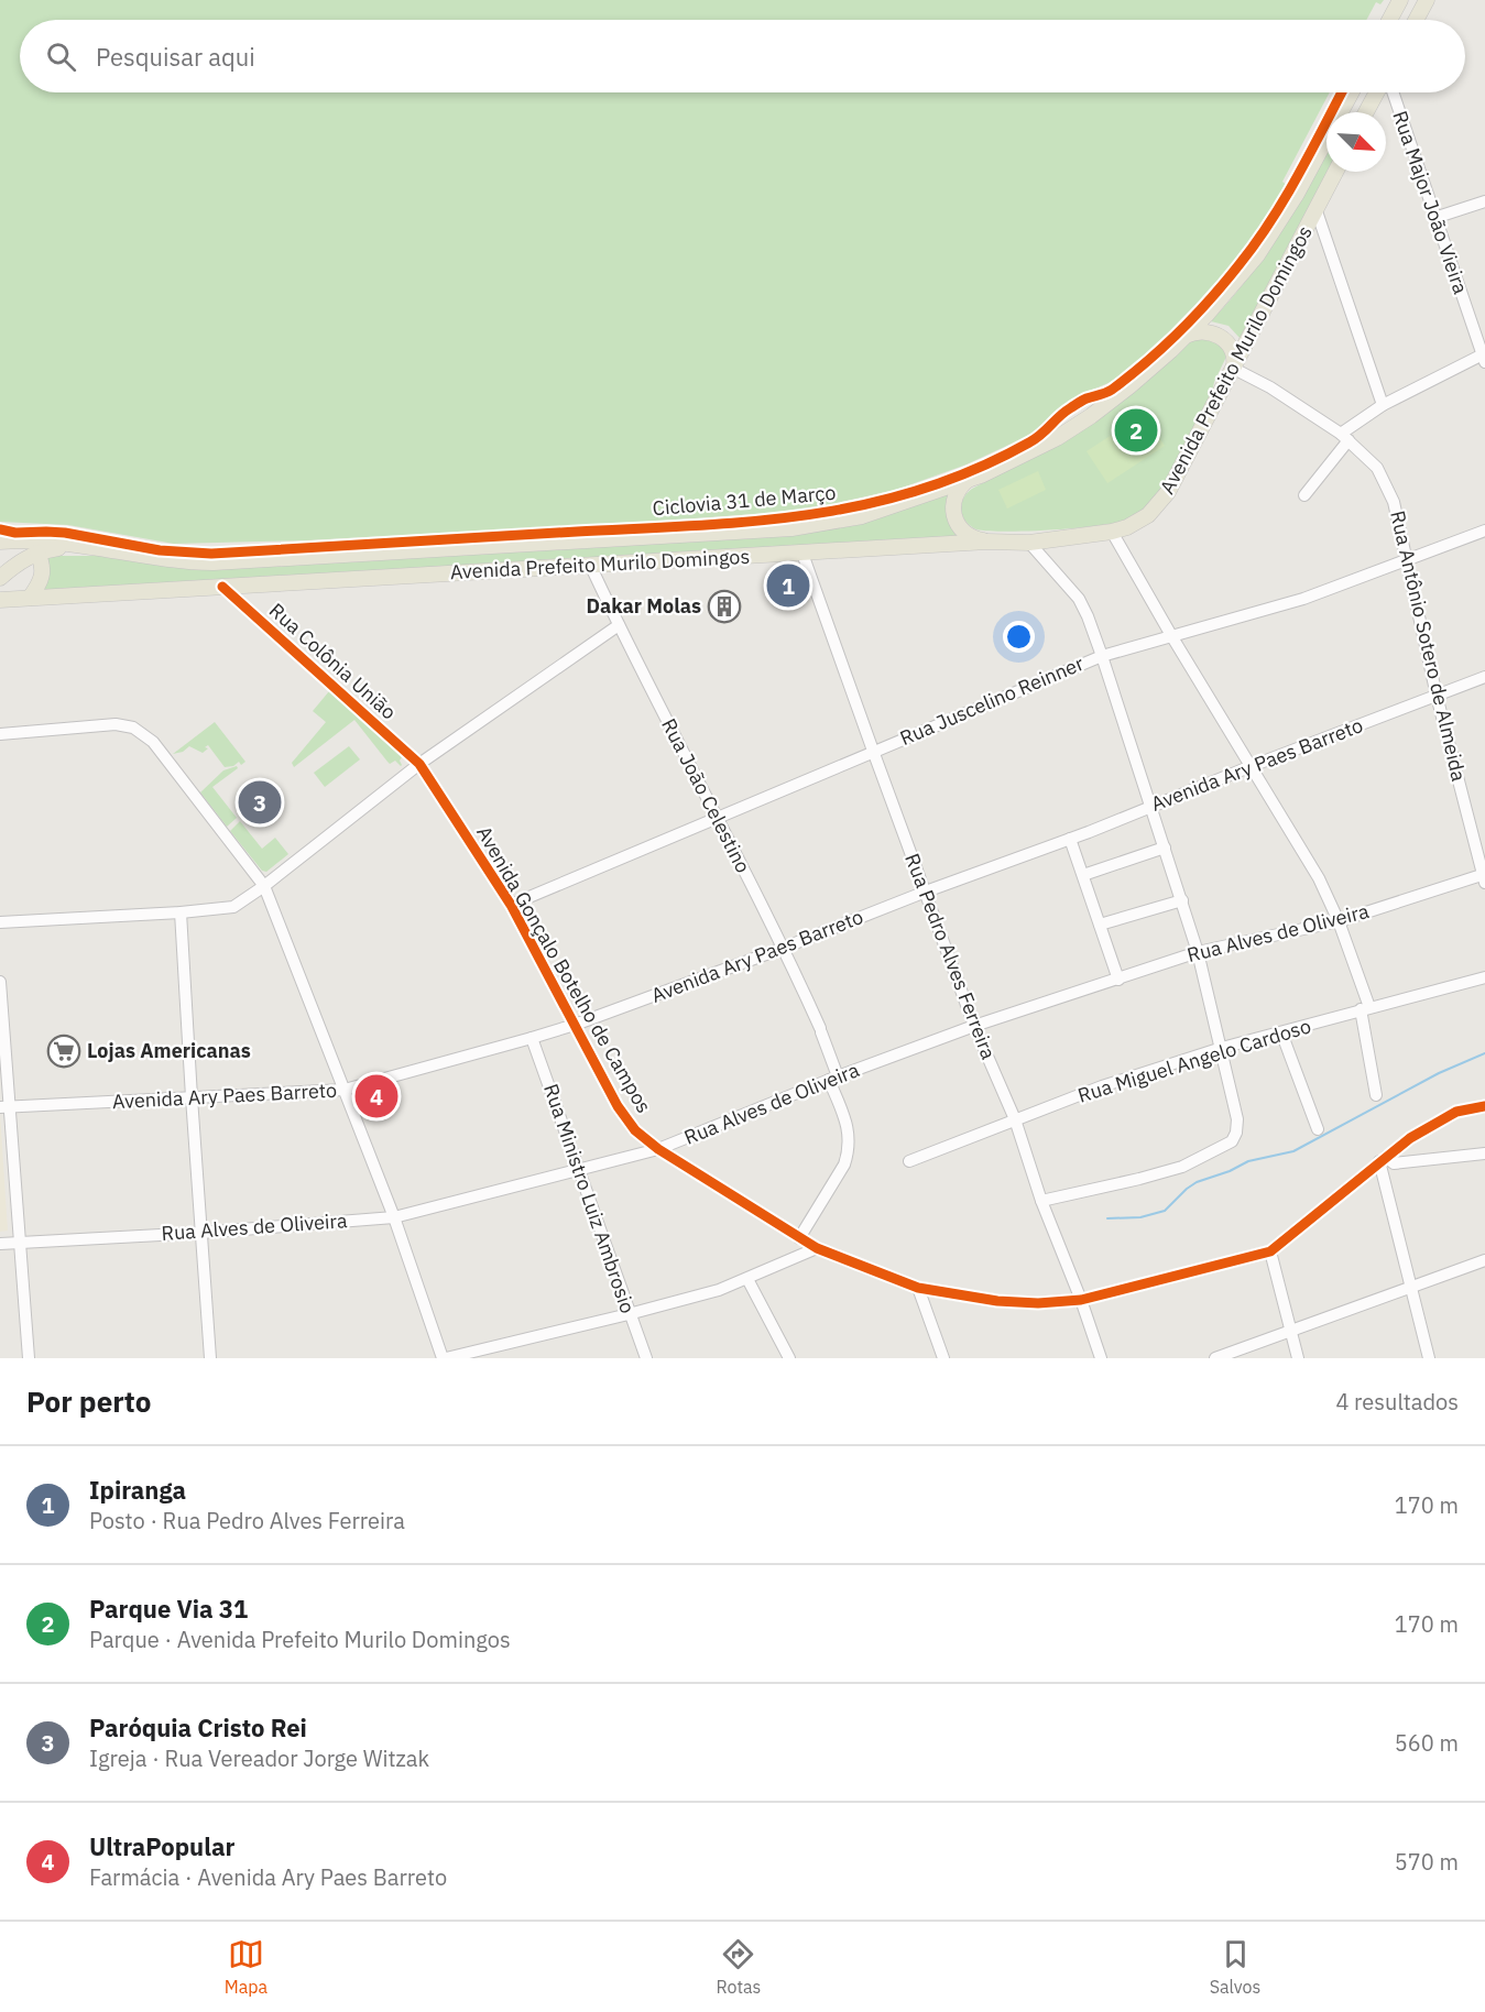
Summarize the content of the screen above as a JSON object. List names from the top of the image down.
{
  "streets": {
    "main road": ["Avenida Prefeito Murilo Domingos"],
    "street": [
      "Rua Major João Vieira",
      "Rua Antônio Sotero de Almeida",
      "Rua Colônia União",
      "Rua Juscelino Reinner",
      "Avenida Ary Paes Barreto",
      "Rua João Celestino",
      "Rua Alves de Oliveira",
      "Rua Pedro Alves Ferreira",
      "Avenida Gonçalo Botelho de Campos",
      "Rua Miguel Angelo Cardoso",
      "Rua Ministro Luiz Ambrosio"
    ],
    "cycle path": ["Ciclovia 31 de Março"]
  },
  "crossings": [
    ["Avenida Prefeito Murilo Domingos", "Rua Antônio Sotero de Almeida"],
    ["Avenida Prefeito Murilo Domingos", "Rua Colônia União"],
    ["Avenida Prefeito Murilo Domingos", "Rua João Celestino"],
    ["Avenida Prefeito Murilo Domingos", "Rua Pedro Alves Ferreira"],
    ["Rua Antônio Sotero de Almeida", "Rua Juscelino Reinner"],
    ["Rua Antônio Sotero de Almeida", "Avenida Ary Paes Barreto"],
    ["Rua Antônio Sotero de Almeida", "Rua Alves de Oliveira"],
    ["Rua Colônia União", "Avenida Gonçalo Botelho de Campos"],
    ["Rua Juscelino Reinner", "Rua João Celestino"],
    ["Rua Juscelino Reinner", "Rua Pedro Alves Ferreira"],
    ["Rua Juscelino Reinner", "Avenida Gonçalo Botelho de Campos"],
    ["Avenida Ary Paes Barreto", "Rua João Celestino"],
    ["Avenida Ary Paes Barreto", "Rua Pedro Alves Ferreira"],
    ["Avenida Ary Paes Barreto", "Avenida Gonçalo Botelho de Campos"],
    ["Avenida Ary Paes Barreto", "Rua Ministro Luiz Ambrosio"],
    ["Rua João Celestino", "Rua Alves de Oliveira"],
    ["Rua João Celestino", "Avenida Gonçalo Botelho de Campos"],
    ["Rua Alves de Oliveira", "Rua Pedro Alves Ferreira"],
    ["Rua Alves de Oliveira", "Avenida Gonçalo Botelho de Campos"],
    ["Rua Alves de Oliveira", "Rua Ministro Luiz Ambrosio"],
    ["Rua Pedro Alves Ferreira", "Avenida Gonçalo Botelho de Campos"],
    ["Rua Pedro Alves Ferreira", "Rua Miguel Angelo Cardoso"]
  ],
  "places": {
    "building": ["Dakar Molas"],
    "supermarket": ["Lojas Americanas"]
  },
  "north": "bottom right",
  "page": {
    "search": "Pesquisar aqui",
    "pins": [
      "2",
      "1",
      "3",
      "4"
    ],
    "heading": ["Por perto", "4 resultados"],
    "list": [
      {
        "mark": "1",
        "name": "Ipiranga",
        "note": "Posto · Rua Pedro Alves Ferreira",
        "value": "170 m"
      },
      {
        "mark": "2",
        "name": "Parque Via 31",
        "note": "Parque · Avenida Prefeito Murilo Domingos",
        "value": "170 m"
      },
      {
        "mark": "3",
        "name": "Paróquia Cristo Rei",
        "note": "Igreja · Rua Vereador Jorge Witzak",
        "value": "560 m"
      },
      {
        "mark": "4",
        "name": "UltraPopular",
        "note": "Farmácia · Avenida Ary Paes Barreto",
        "value": "570 m"
      }
    ],
    "nav": ["Mapa", "Rotas", "Salvos"]
  }
}
